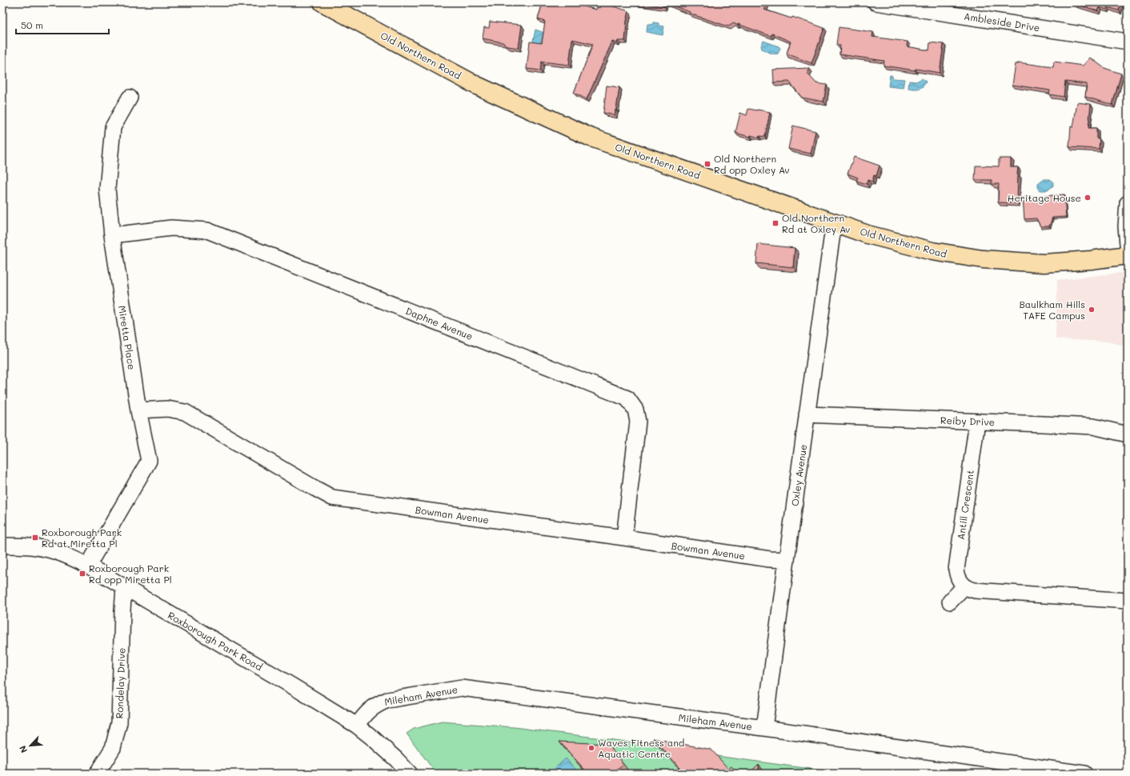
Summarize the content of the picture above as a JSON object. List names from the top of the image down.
{
  "streets": {
    "main road": ["Old Northern Road"],
    "street": [
      "Ambleside Drive",
      "Daphne Avenue",
      "Miretta Place",
      "Reiby Drive",
      "Oxley Avenue",
      "Antill Crescent",
      "Bowman Avenue",
      "Roxborough Park Road",
      "Rondelay Drive",
      "Mileham Avenue"
    ]
  },
  "crossings": [
    ["Old Northern Road", "Oxley Avenue"],
    ["Daphne Avenue", "Miretta Place"],
    ["Daphne Avenue", "Bowman Avenue"],
    ["Miretta Place", "Bowman Avenue"],
    ["Miretta Place", "Roxborough Park Road"],
    ["Reiby Drive", "Oxley Avenue"],
    ["Reiby Drive", "Antill Crescent"],
    ["Oxley Avenue", "Bowman Avenue"],
    ["Oxley Avenue", "Mileham Avenue"],
    ["Roxborough Park Road", "Rondelay Drive"],
    ["Roxborough Park Road", "Mileham Avenue"]
  ],
  "places": {
    "transit": [
      "Old Northern Rd opp Oxley Av",
      "Old Northern Rd at Oxley Av",
      "Roxborough Park Rd at Miretta Pl",
      "Roxborough Park Rd opp Miretta Pl"
    ],
    "other": ["Heritage House", "Baulkham Hills TAFE Campus", "Waves Fitness and Aquatic Centre"]
  },
  "scale_bar": "50 m",
  "north": "bottom left"
}
